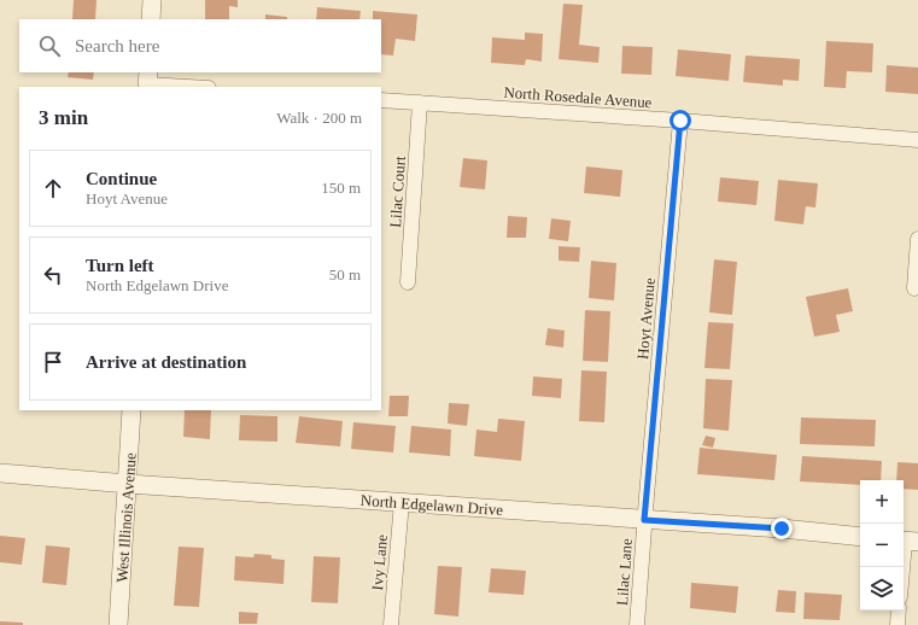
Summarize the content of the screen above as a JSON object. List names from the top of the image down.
{
  "streets": {
    "street": [
      "North Rosedale Avenue",
      "Lilac Court",
      "Hoyt Avenue",
      "North Edgelawn Drive",
      "West Illinois Avenue",
      "Ivy Lane",
      "Lilac Lane"
    ]
  },
  "crossings": [
    ["North Rosedale Avenue", "Lilac Court"],
    ["North Rosedale Avenue", "Hoyt Avenue"],
    ["Hoyt Avenue", "North Edgelawn Drive"],
    ["Hoyt Avenue", "Lilac Lane"],
    ["North Edgelawn Drive", "West Illinois Avenue"],
    ["North Edgelawn Drive", "Ivy Lane"],
    ["North Edgelawn Drive", "Lilac Lane"]
  ],
  "page": {
    "search": "Search here",
    "heading": ["3 min", "Walk · 200 m"],
    "list": [
      ["Continue", "Hoyt Avenue", "150 m"],
      ["Turn left", "North Edgelawn Drive", "50 m"],
      "Arrive at destination"
    ],
    "map_buttons": ["+", "−"]
  }
}
